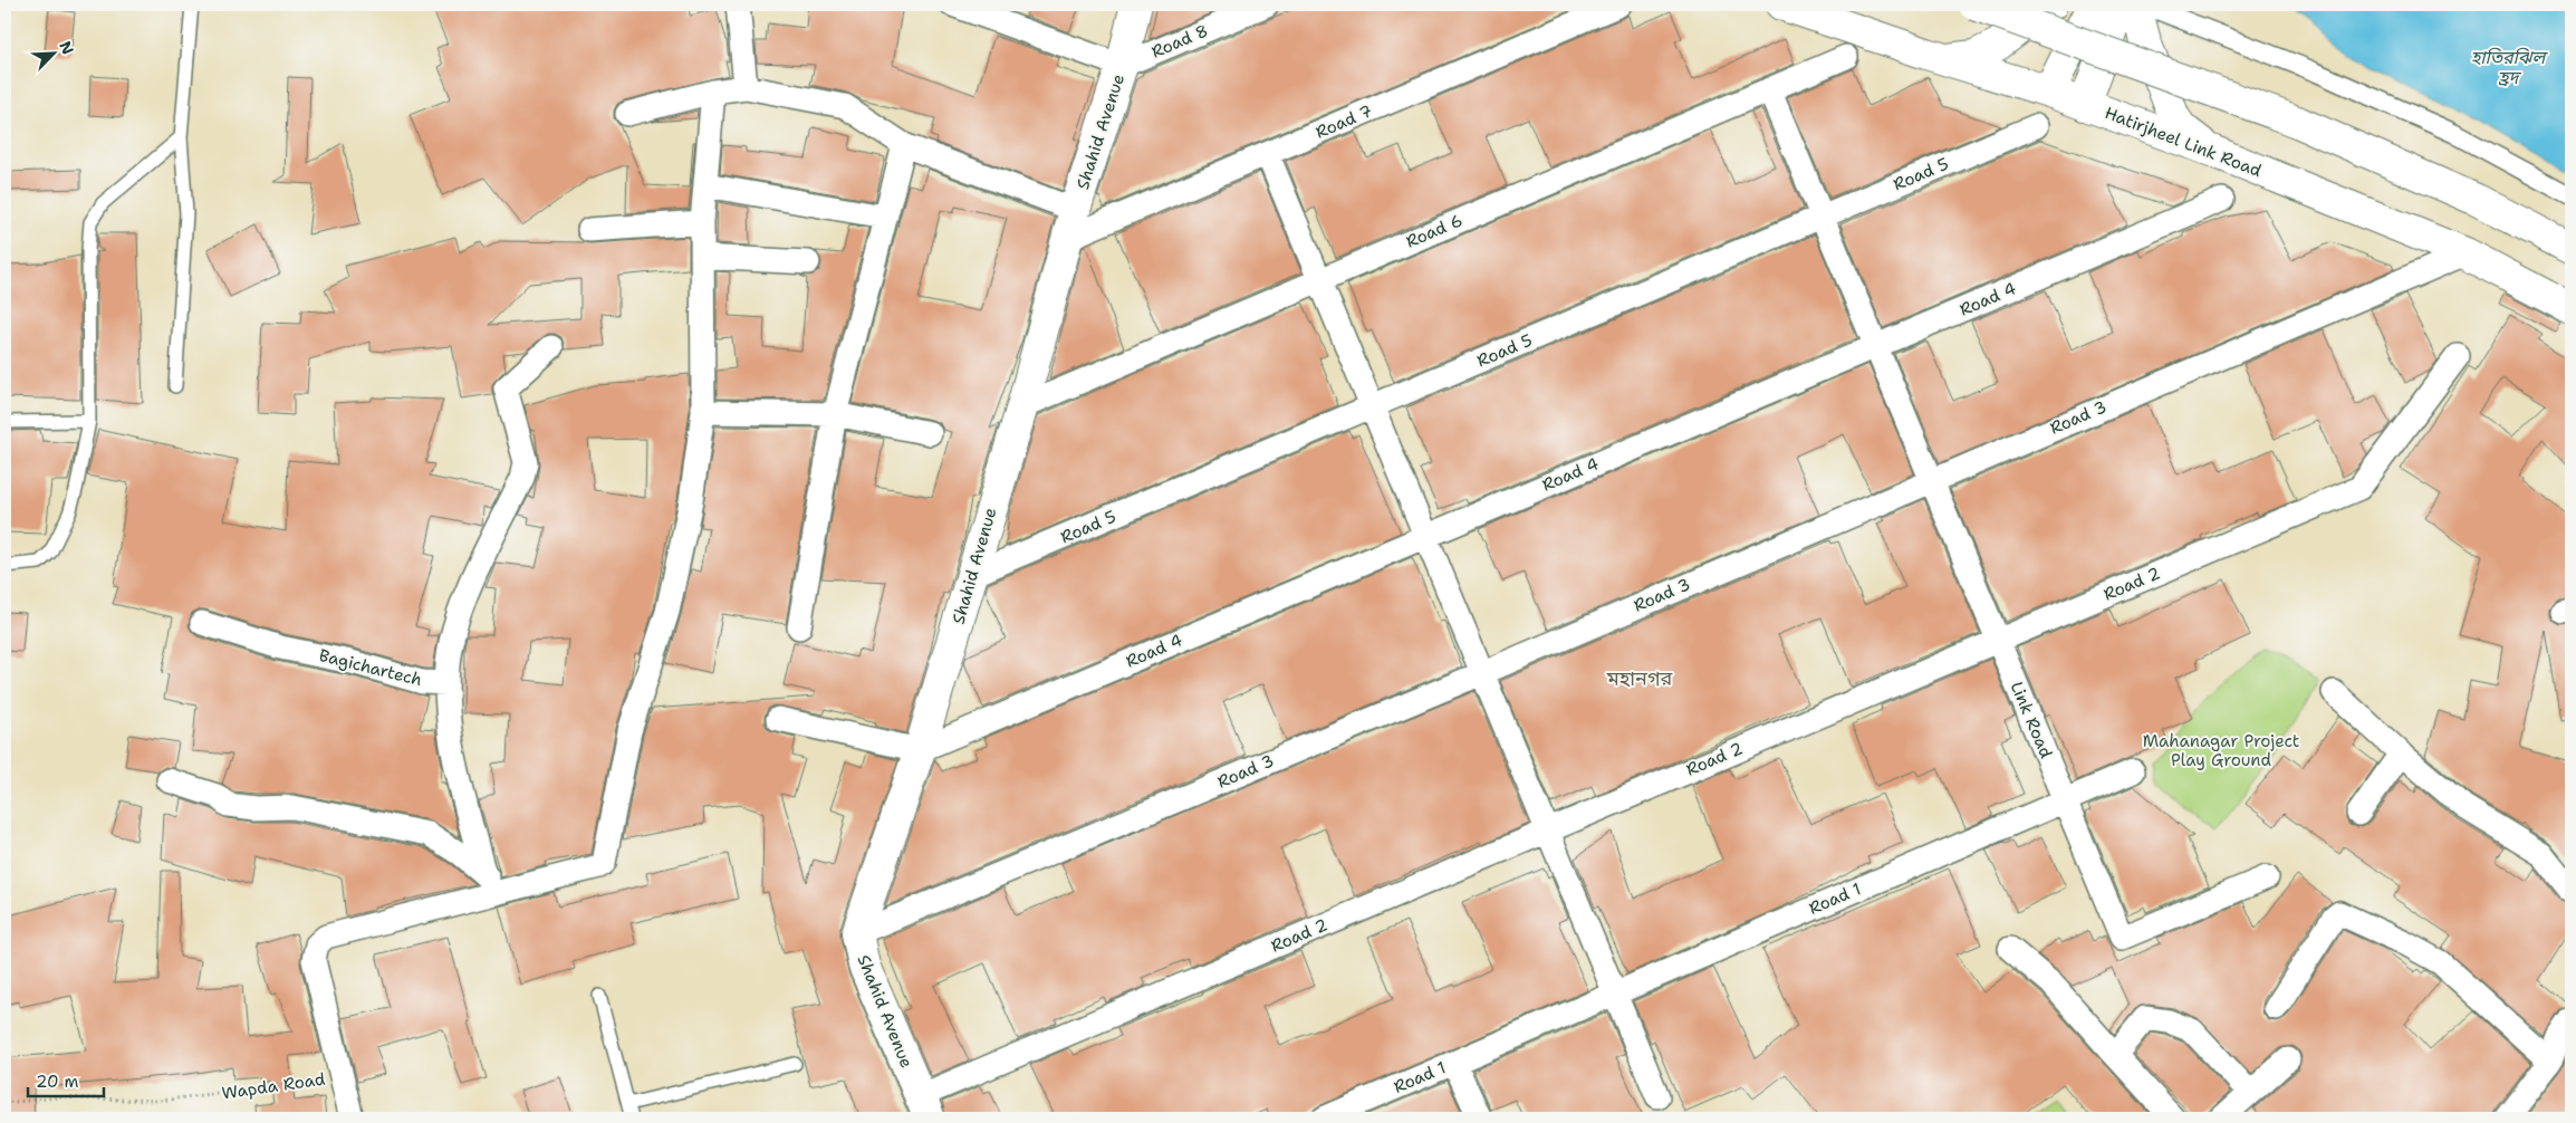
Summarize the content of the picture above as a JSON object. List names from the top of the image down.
{
  "streets": {
    "main road": ["Shahid Avenue", "Hatirjheel Link Road"],
    "street": [
      "Road 8",
      "Road 7",
      "Road 5",
      "Road 6",
      "Road 4",
      "Road 3",
      "Road 2",
      "Bagichartech",
      "Link Road",
      "Road 1"
    ],
    "path": ["Wapda Road"]
  },
  "crossings": [
    ["Road 8", "Shahid Avenue"],
    ["Road 7", "Shahid Avenue"],
    ["Shahid Avenue", "Road 5"],
    ["Shahid Avenue", "Road 6"],
    ["Shahid Avenue", "Road 4"],
    ["Shahid Avenue", "Road 3"],
    ["Shahid Avenue", "Road 2"],
    ["Hatirjheel Link Road", "Road 3"],
    ["Road 5", "Link Road"],
    ["Road 6", "Link Road"],
    ["Road 4", "Link Road"],
    ["Road 3", "Link Road"],
    ["Road 2", "Link Road"],
    ["Link Road", "Road 1"]
  ],
  "districts": ["মহানগর"],
  "water": ["হাতিরঝিল হ্রদ"],
  "parks": ["Mahanagar Project Play Ground"],
  "scale_bar": "20 m",
  "north": "top right"
}
